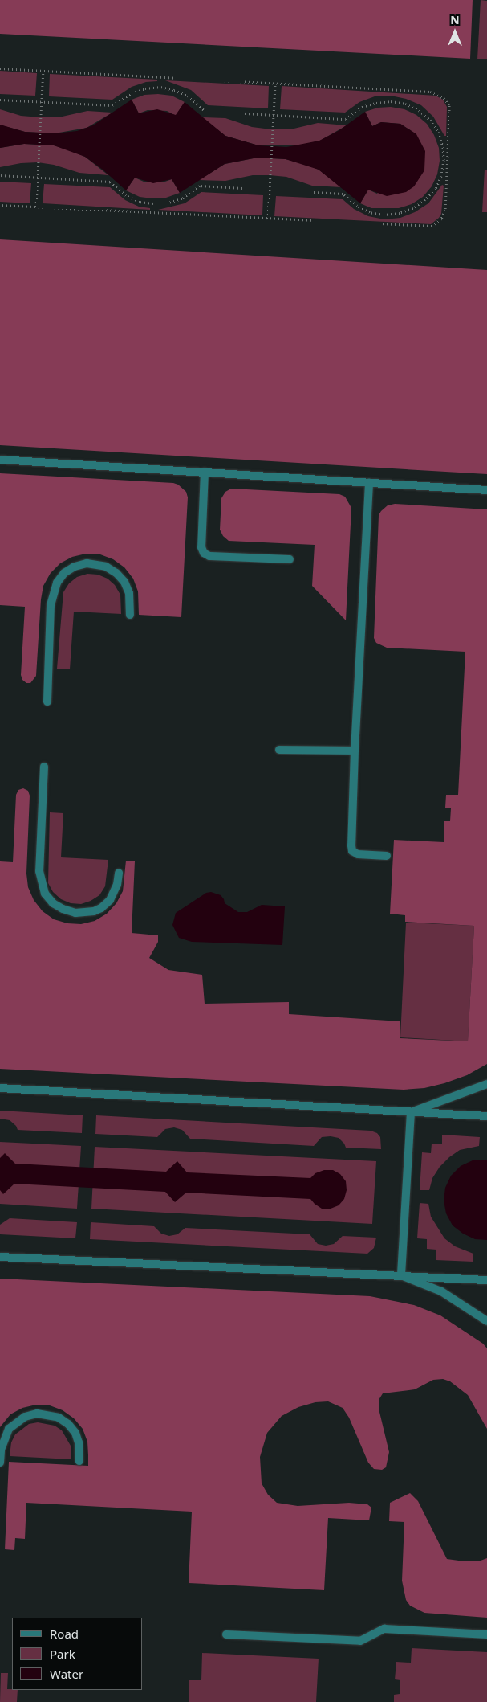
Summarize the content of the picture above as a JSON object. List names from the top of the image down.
{
  "legend": ["Road", "Park", "Water"],
  "north": "top"
}
